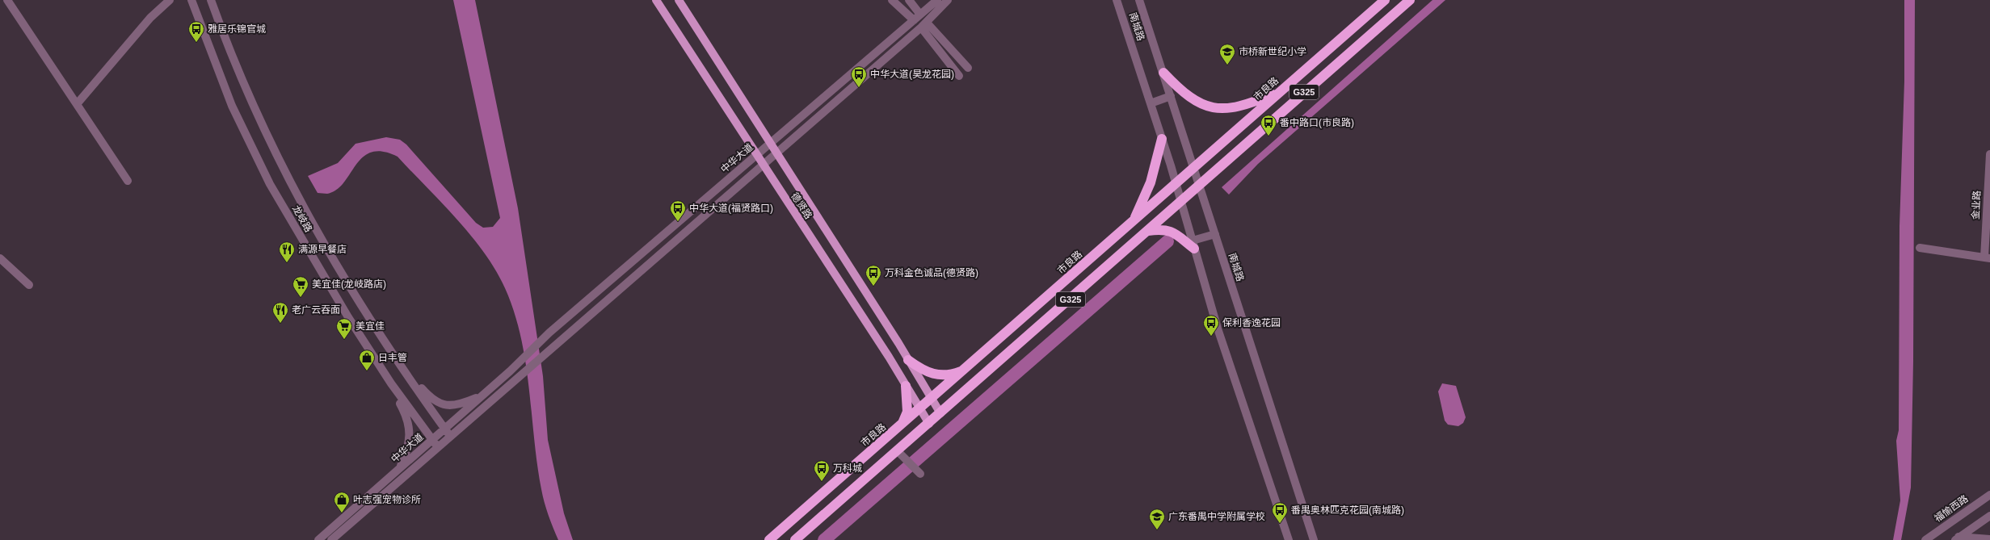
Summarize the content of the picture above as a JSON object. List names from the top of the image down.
{
  "streets": {
    "highway": ["市良路", "G325"],
    "main road": ["德贤路"],
    "street": [
      "南城路",
      "中华大道",
      "金业路",
      "龙岐路",
      "福愉西路"
    ]
  },
  "crossings": [
    ["南城路", "市良路"],
    ["南城路", "G325"],
    ["市良路", "德贤路"],
    ["G325", "德贤路"],
    ["中华大道", "德贤路"],
    ["中华大道", "龙岐路"]
  ],
  "places": {
    "bus stop": [
      "雅居乐锦官城",
      "中华大道(昊龙花园)",
      "番中路口(市良路)",
      "中华大道(福贤路口)",
      "万科金色诚品(德贤路)",
      "保利香逸花园",
      "万科城",
      "番禺奥林匹克花园(南城路)"
    ],
    "school or university": ["市桥新世纪小学", "广东番禺中学附属学校"],
    "restaurant": ["满源早餐店", "老广云吞面"],
    "supermarket": ["美宜佳(龙岐路店)", "美宜佳"],
    "shop": ["日丰管", "叶志强宠物诊所"]
  }
}
